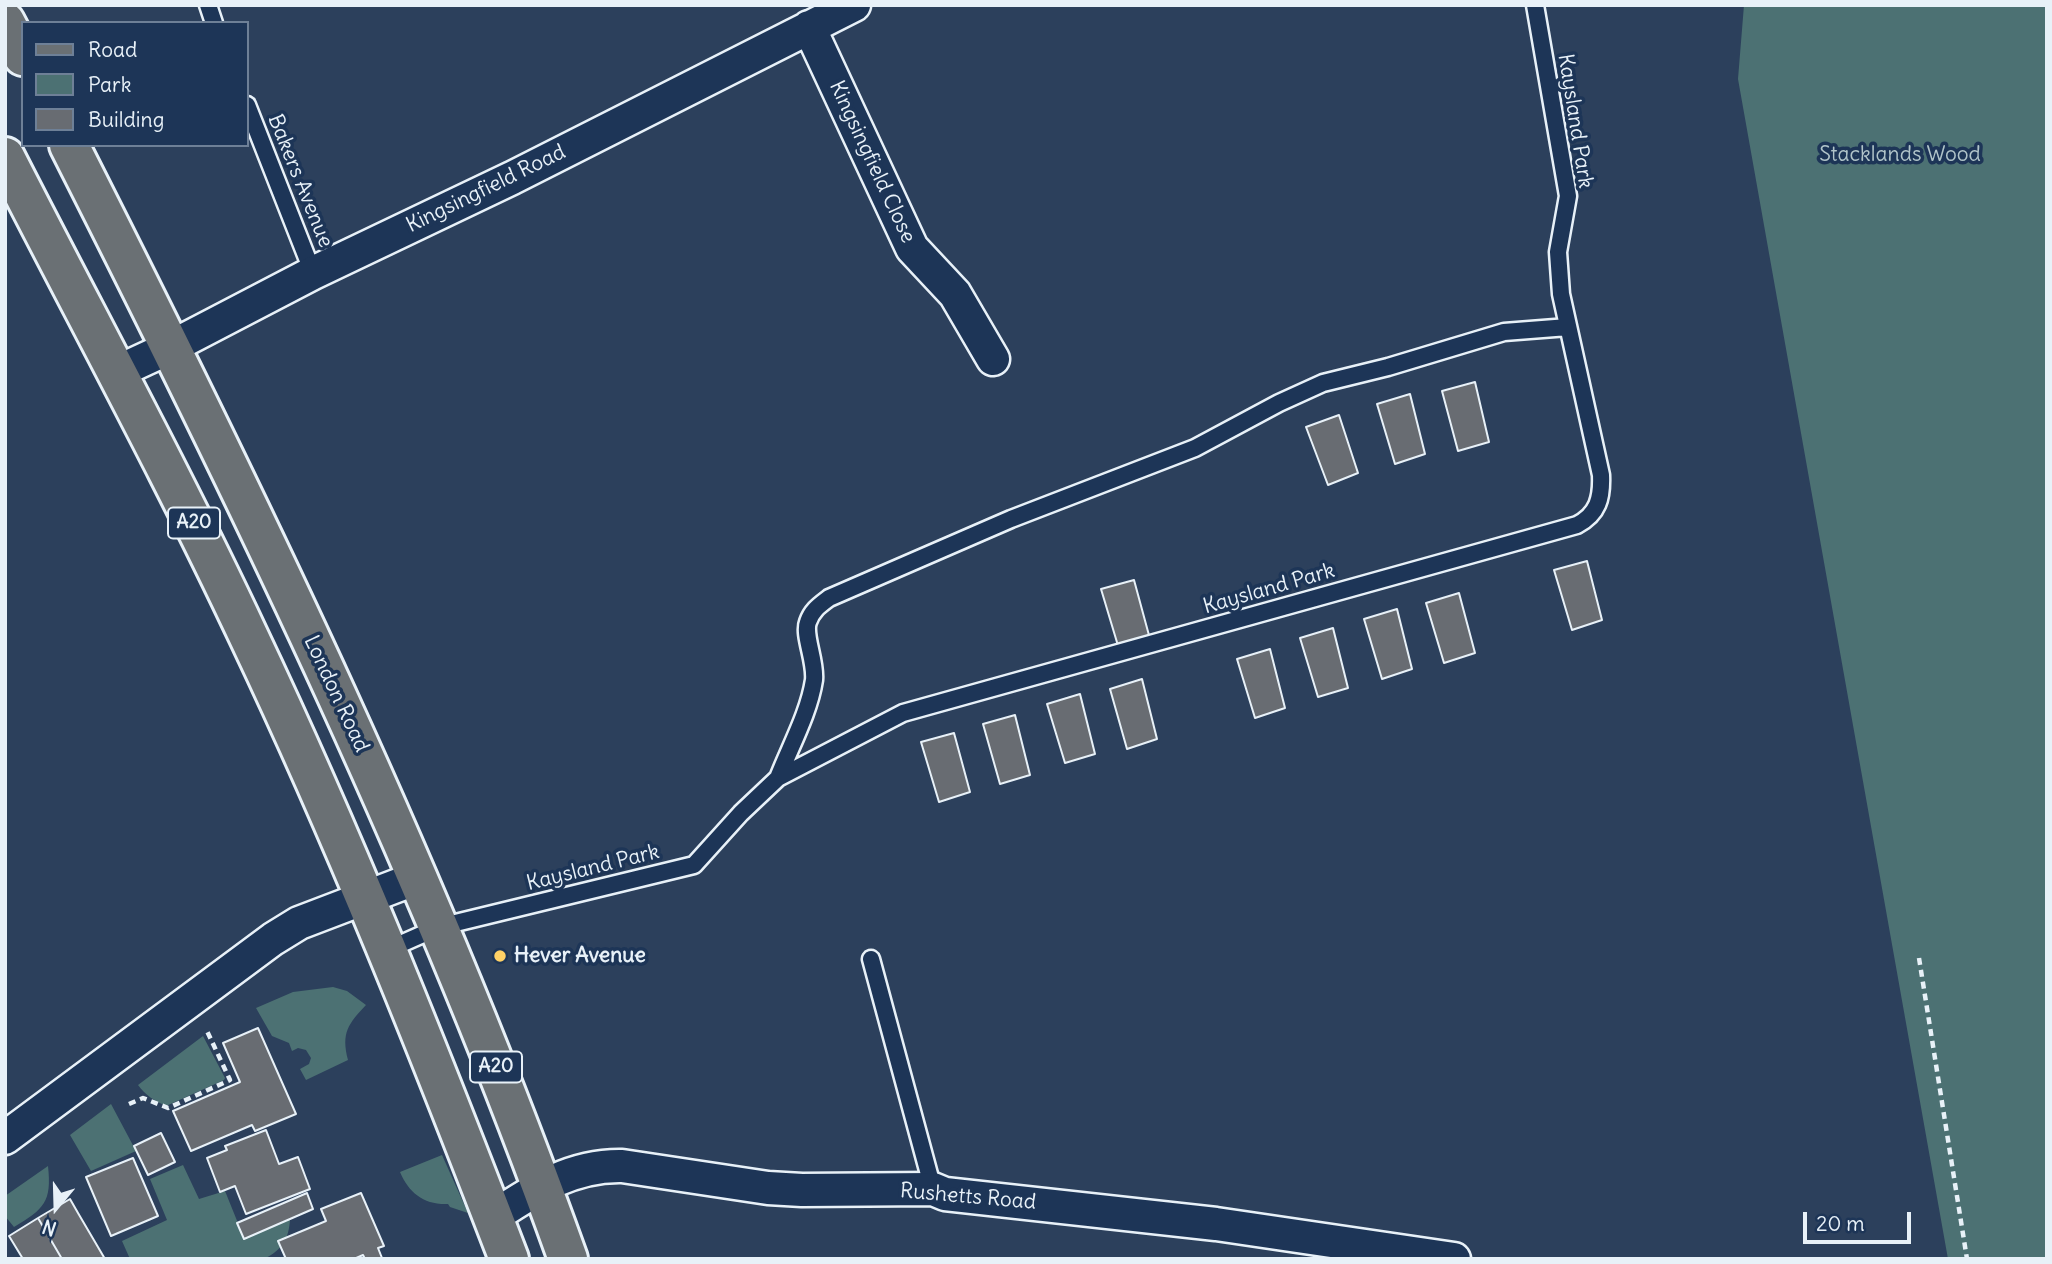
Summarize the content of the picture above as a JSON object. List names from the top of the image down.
{
  "streets": {
    "main road": ["A20", "London Road"],
    "street": ["Kingsingfield Close", "Kingsingfield Road", "Rushetts Road"],
    "lane": ["Kaysland Park", "Bakers Avenue"]
  },
  "crossings": [
    ["Kaysland Park", "A20"],
    ["Kaysland Park", "London Road"],
    ["Kingsingfield Close", "Kingsingfield Road"],
    ["Bakers Avenue", "Kingsingfield Road"],
    ["Kingsingfield Road", "A20"],
    ["Kingsingfield Road", "London Road"],
    ["A20", "Rushetts Road"],
    ["London Road", "Rushetts Road"]
  ],
  "parks": ["Stacklands Wood"],
  "places": ["Hever Avenue"],
  "legend": ["Road", "Park", "Building"],
  "scale_bar": "20 m",
  "north": "bottom"
}
